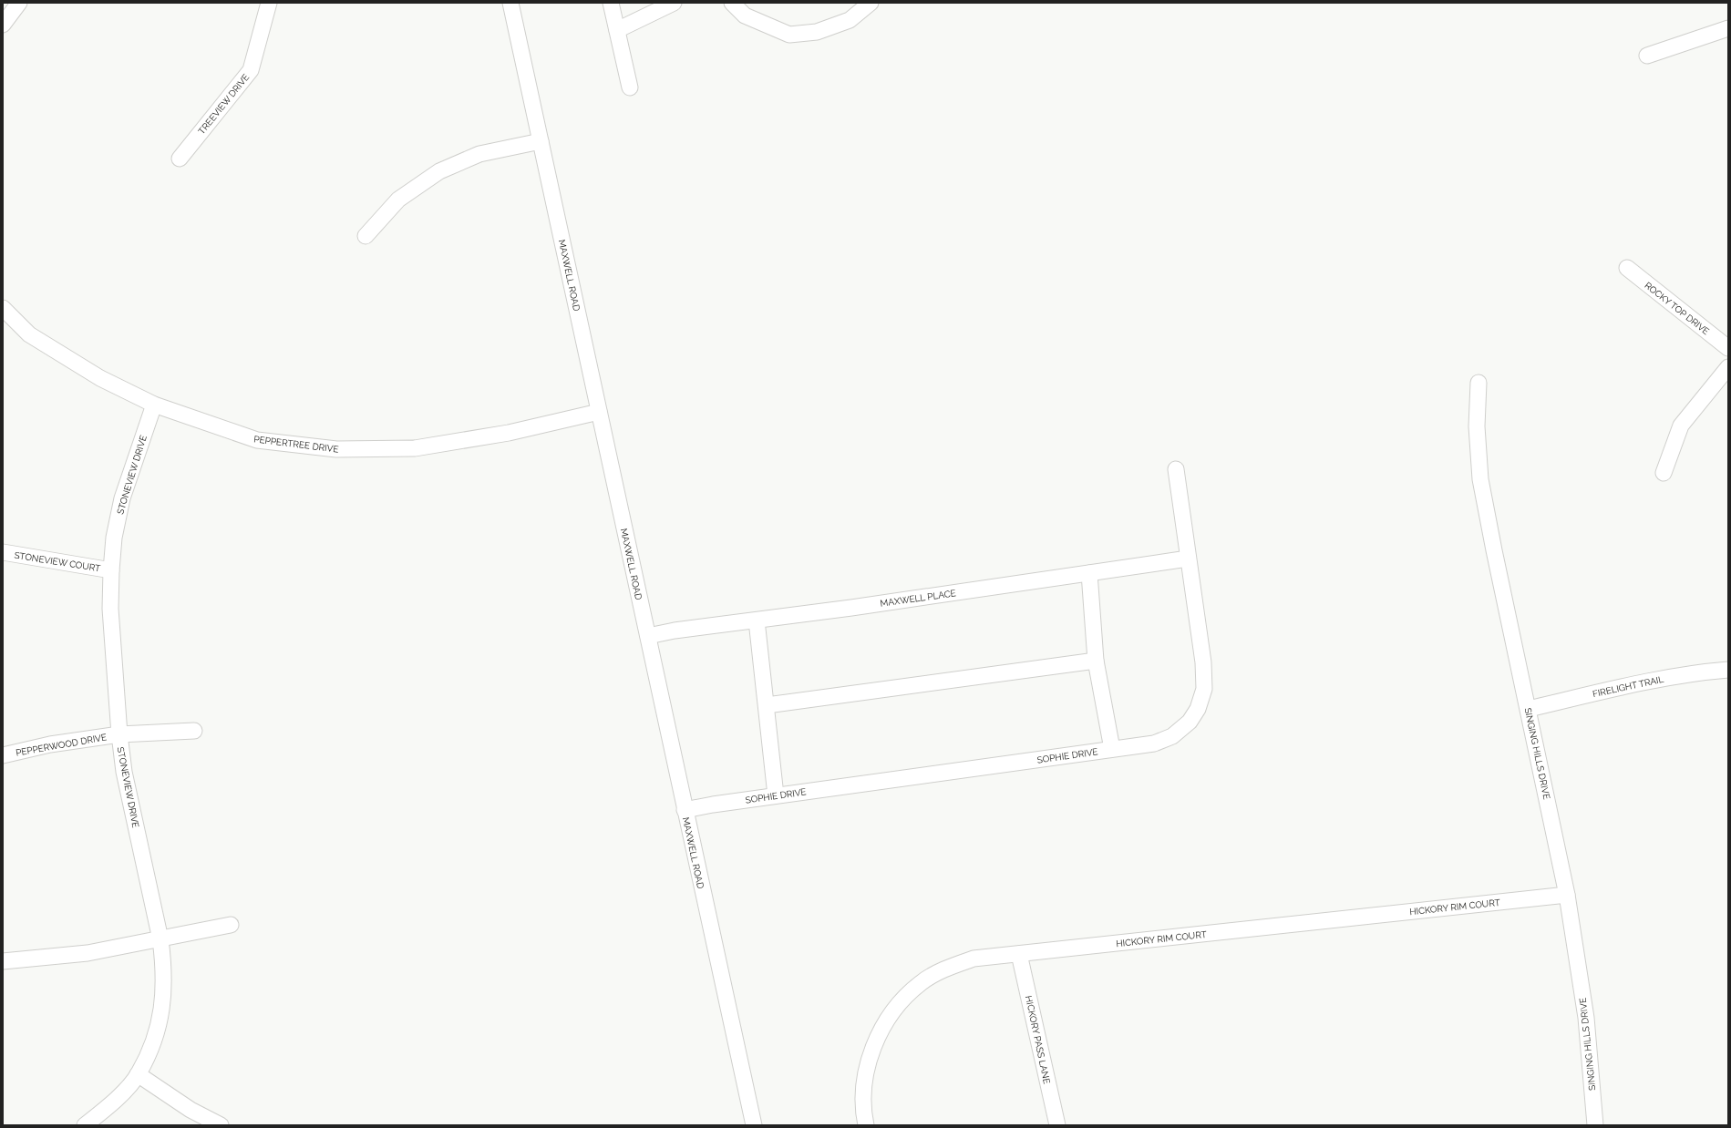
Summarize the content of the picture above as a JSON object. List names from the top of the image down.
{
  "streets": {
    "street": [
      "TREEVIEW DRIVE",
      "MAXWELL ROAD",
      "ROCKY TOP DRIVE",
      "PEPPERTREE DRIVE",
      "STONEVIEW DRIVE",
      "STONEVIEW COURT",
      "MAXWELL PLACE",
      "FIRELIGHT TRAIL",
      "PEPPERWOOD DRIVE",
      "SINGING HILLS DRIVE",
      "SOPHIE DRIVE",
      "HICKORY RIM COURT",
      "HICKORY PASS LANE"
    ]
  },
  "crossings": [
    ["MAXWELL ROAD", "PEPPERTREE DRIVE"],
    ["MAXWELL ROAD", "MAXWELL PLACE"],
    ["MAXWELL ROAD", "SOPHIE DRIVE"],
    ["PEPPERTREE DRIVE", "STONEVIEW DRIVE"],
    ["STONEVIEW DRIVE", "STONEVIEW COURT"],
    ["STONEVIEW DRIVE", "PEPPERWOOD DRIVE"],
    ["MAXWELL PLACE", "SOPHIE DRIVE"],
    ["FIRELIGHT TRAIL", "SINGING HILLS DRIVE"],
    ["SINGING HILLS DRIVE", "HICKORY RIM COURT"],
    ["HICKORY RIM COURT", "HICKORY PASS LANE"]
  ]
}
